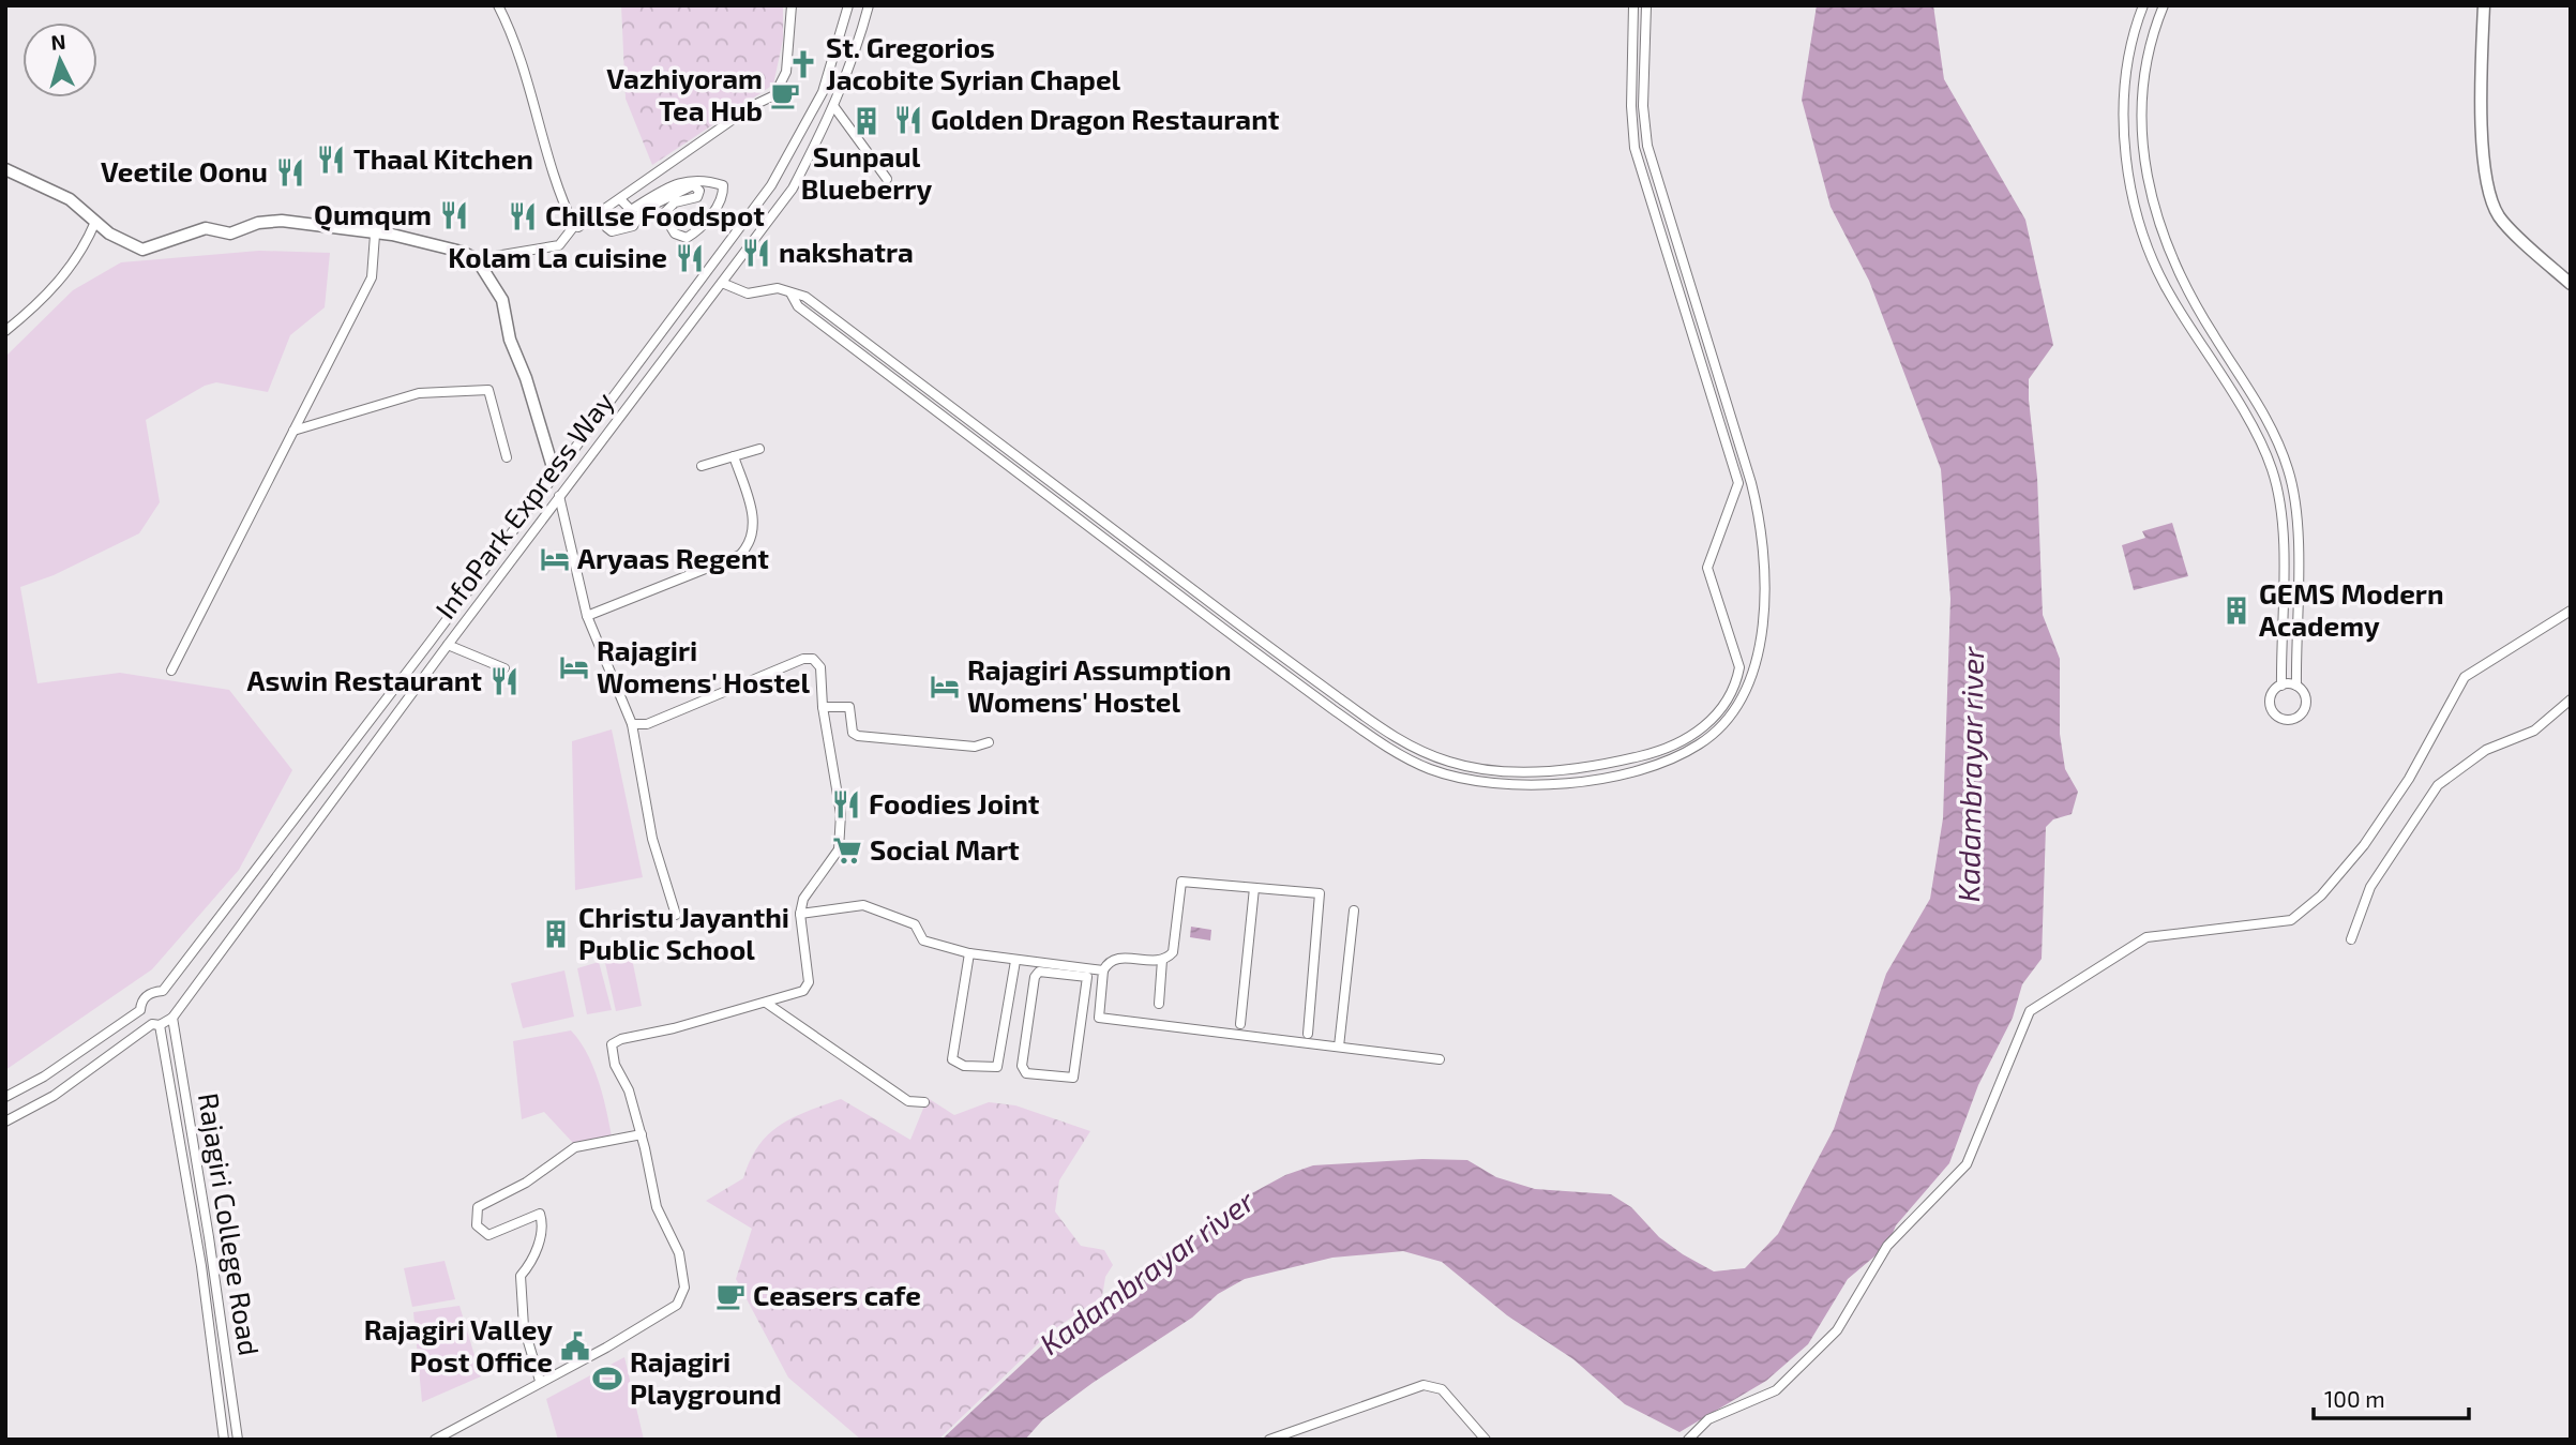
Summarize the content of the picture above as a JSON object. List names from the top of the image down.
{
  "streets": {
    "street": ["InfoPark Express Way", "Rajagiri College Road"]
  },
  "crossings": [
    ["InfoPark Express Way", "Rajagiri College Road"]
  ],
  "water": ["Kadambrayar river"],
  "places": {
    "church": ["St. Gregorios Jacobite Syrian Chapel"],
    "cafe": ["Vazhiyoram Tea Hub", "Ceasers cafe"],
    "restaurant": [
      "Golden Dragon Restaurant",
      "Thaal Kitchen",
      "Veetile Oonu",
      "Qumqum",
      "Chillse Foodspot",
      "nakshatra",
      "Kolam La cuisine",
      "Aswin Restaurant",
      "Foodies Joint"
    ],
    "building": ["Sunpaul Blueberry", "GEMS Modern Academy", "Christu Jayanthi Public School"],
    "hotel": ["Aryaas Regent", "Rajagiri Womens' Hostel", "Rajagiri Assumption Womens' Hostel"],
    "supermarket": ["Social Mart"],
    "public building": ["Rajagiri Valley Post Office"],
    "sports": ["Rajagiri Playground"]
  },
  "scale_bar": "100 m",
  "north": "top"
}
